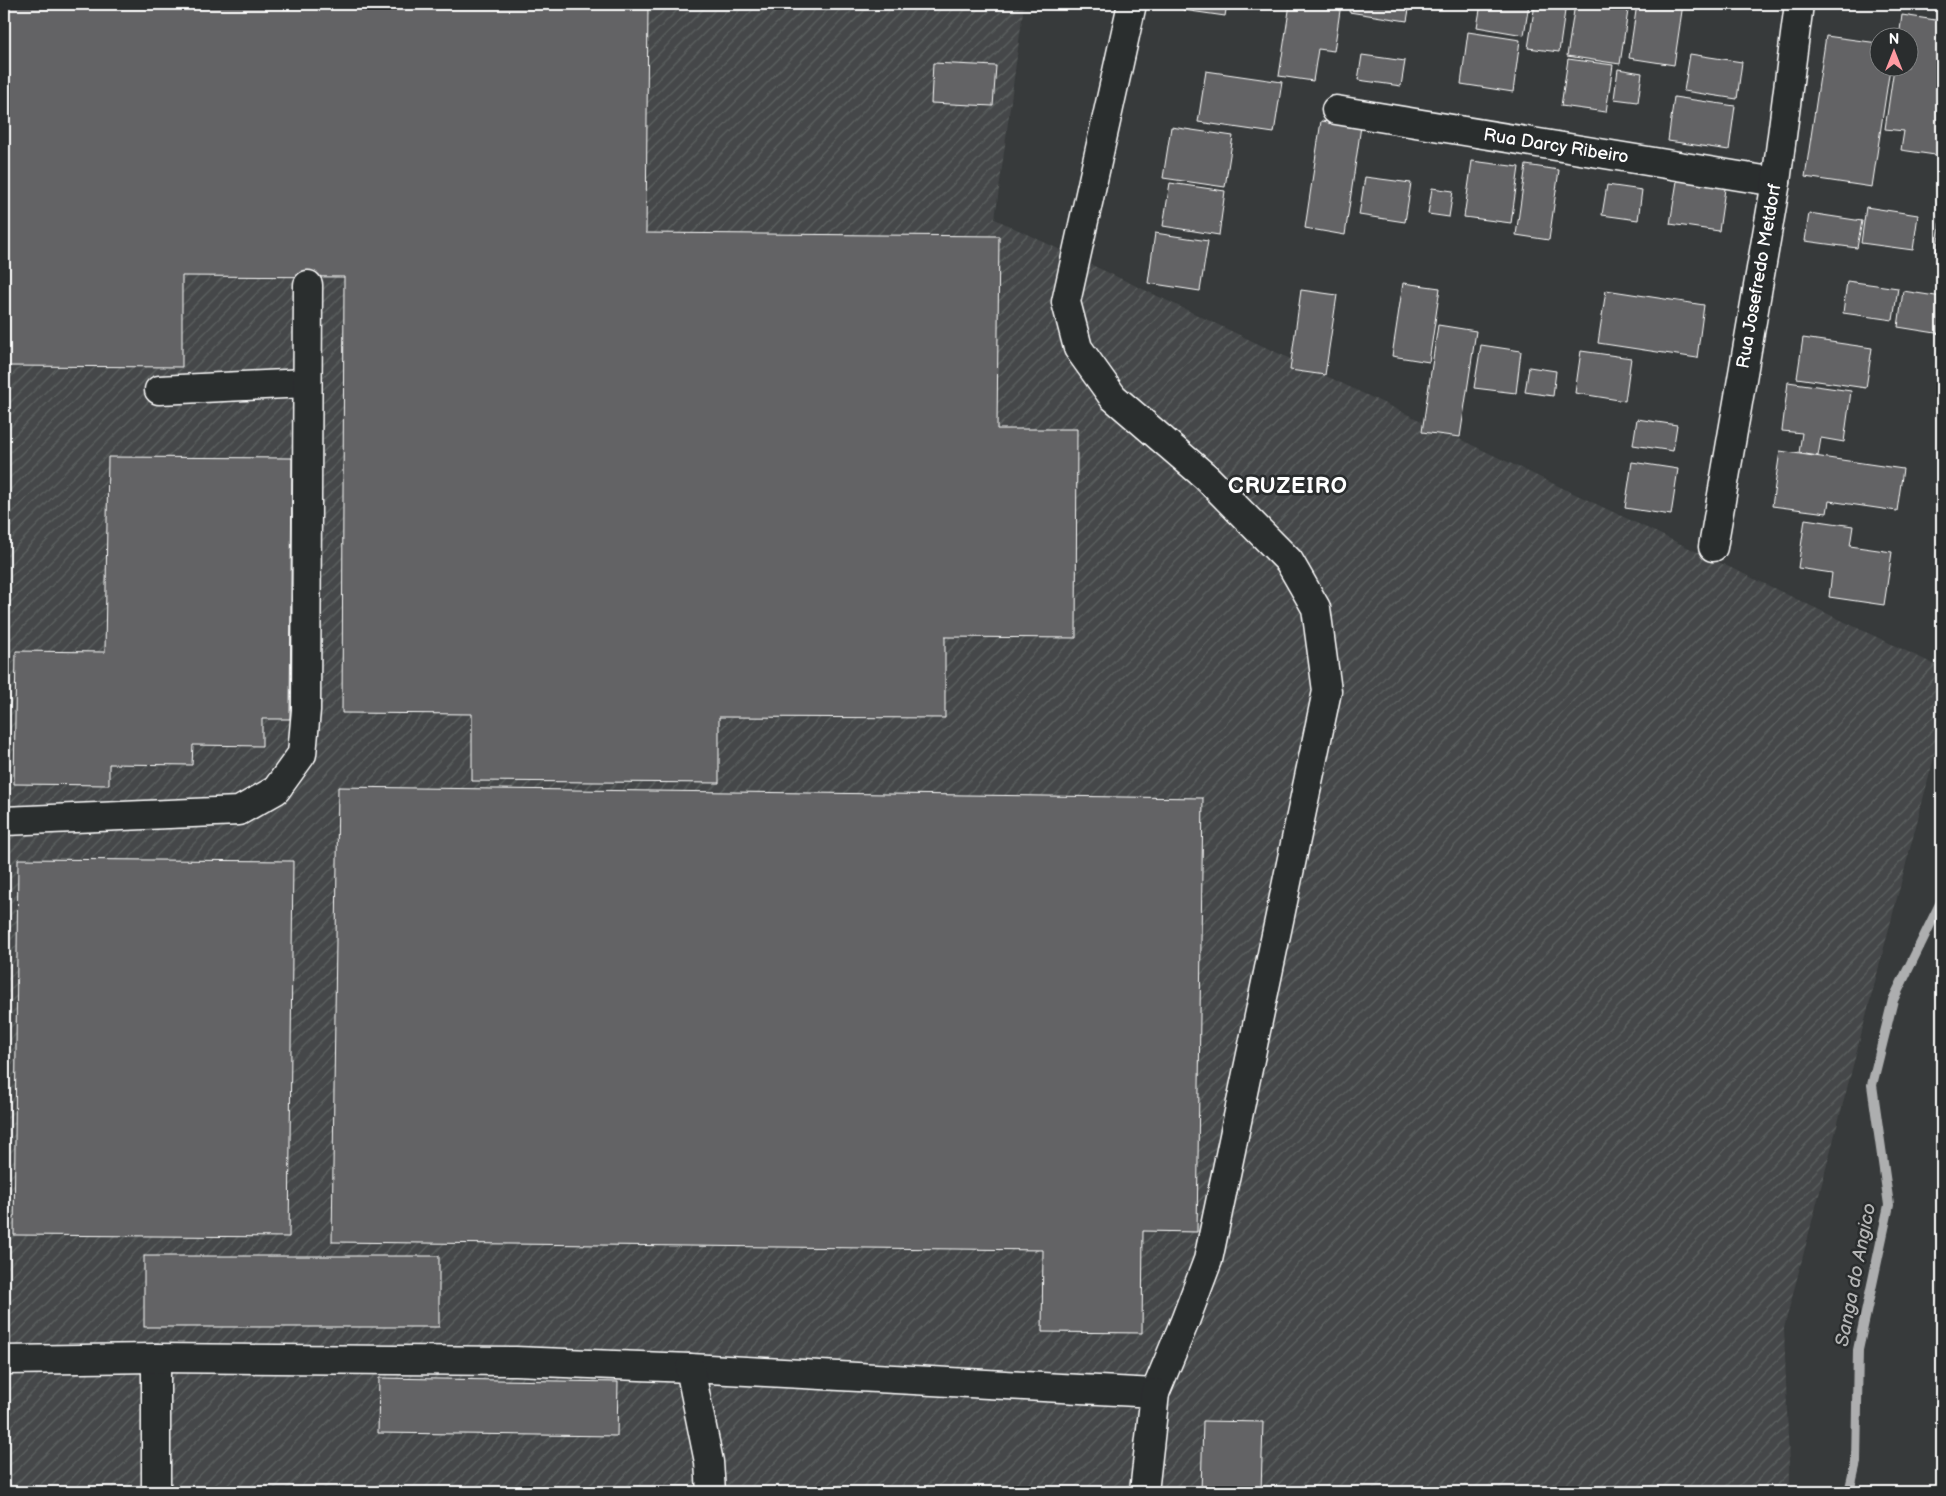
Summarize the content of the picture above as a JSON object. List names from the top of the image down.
{
  "streets": {
    "street": ["Rua Darcy Ribeiro", "Rua Josefredo Metdorf"]
  },
  "crossings": [
    ["Rua Darcy Ribeiro", "Rua Josefredo Metdorf"]
  ],
  "districts": ["CRUZEIRO"],
  "water": ["Sanga do Angico"],
  "north": "top"
}
